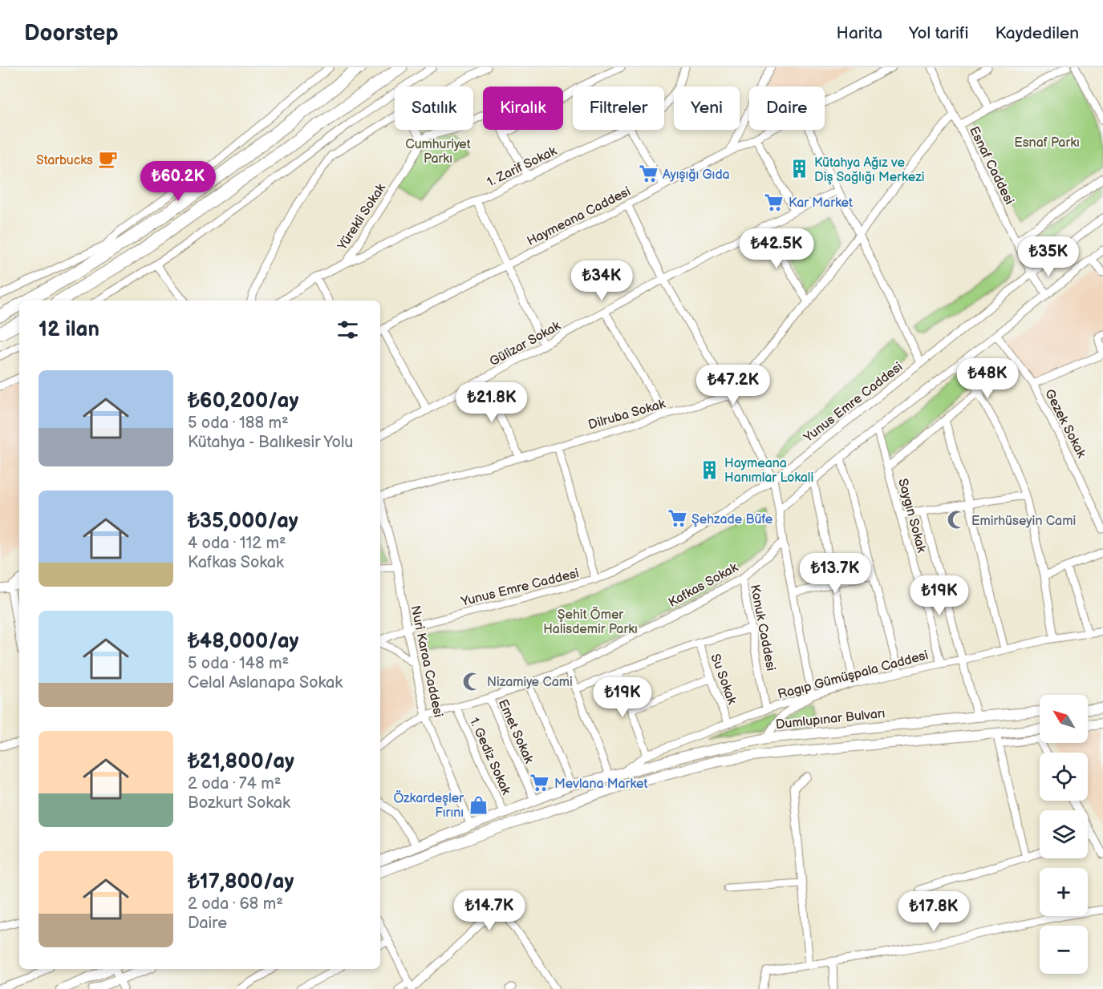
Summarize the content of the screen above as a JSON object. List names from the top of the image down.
{
  "streets": {
    "main road": ["Dumlupınar Bulvarı"],
    "street": [
      "Esnaf Caddesi",
      "1. Zarif Sokak",
      "Haymeana Caddesi",
      "Yürekli Sokak",
      "Gülizar Sokak",
      "Yunus Emre Caddesi",
      "Dilruba Sokak",
      "Gezek Sokak",
      "Saygın Sokak",
      "Kafkas Sokak",
      "Konuk Caddesi",
      "Nuri Karaa Caddesi",
      "Ragıp Gümüşpala Caddesi",
      "Su Sokak",
      "Emet Sokak",
      "1. Gediz Sokak"
    ]
  },
  "crossings": [
    ["Esnaf Caddesi", "Yunus Emre Caddesi"],
    ["1. Zarif Sokak", "Yürekli Sokak"],
    ["Yunus Emre Caddesi", "Nuri Karaa Caddesi"],
    ["Saygın Sokak", "Ragıp Gümüşpala Caddesi"],
    ["Kafkas Sokak", "Konuk Caddesi"],
    ["Kafkas Sokak", "Nuri Karaa Caddesi"],
    ["Kafkas Sokak", "Emet Sokak"],
    ["Kafkas Sokak", "1. Gediz Sokak"],
    ["Konuk Caddesi", "Ragıp Gümüşpala Caddesi"],
    ["Nuri Karaa Caddesi", "Dumlupınar Bulvarı"],
    ["Ragıp Gümüşpala Caddesi", "Su Sokak"],
    ["Ragıp Gümüşpala Caddesi", "Dumlupınar Bulvarı"],
    ["Dumlupınar Bulvarı", "Emet Sokak"],
    ["Dumlupınar Bulvarı", "1. Gediz Sokak"]
  ],
  "parks": ["Esnaf Parkı", "Cumhuriyet Parkı", "Şehit Ömer Halisdemir Parkı"],
  "places": {
    "cafe": ["Starbucks"],
    "building": ["Kütahya Ağız ve Diş Sağlığı Merkezi", "Haymeana Hanımlar Lokali"],
    "supermarket": [
      "Ayışığı Gıda",
      "Kar Market",
      "Şehzade Büfe",
      "Mevlana Market"
    ],
    "mosque": ["Emirhüseyin Cami", "Nizamiye Cami"],
    "shop": ["Özkardeşler Fırını"]
  },
  "north": "top left",
  "page": {
    "header": "Doorstep",
    "nav": ["Harita", "Yol tarifi", "Kaydedilen"],
    "chip": [
      "Satılık",
      "Kiralık",
      "Filtreler",
      "Yeni",
      "Daire"
    ],
    "price": [
      "₺60.2K",
      "₺42.5K",
      "₺35K",
      "₺34K",
      "₺48K",
      "₺47.2K",
      "₺21.8K",
      "₺13.7K",
      "₺19K",
      "₺19K",
      "₺14.7K",
      "₺17.8K"
    ],
    "heading": "12 ilan",
    "list": [
      {
        "name": "₺60,200/ay",
        "note": "5 oda · 188 m² · Kütahya - Balıkesir Yolu"
      },
      {
        "name": "₺35,000/ay",
        "note": "4 oda · 112 m² · Kafkas Sokak"
      },
      {
        "name": "₺48,000/ay",
        "note": "5 oda · 148 m² · Celal Aslanapa Sokak"
      },
      {
        "name": "₺21,800/ay",
        "note": "2 oda · 74 m² · Bozkurt Sokak"
      },
      {
        "name": "₺17,800/ay",
        "note": "2 oda · 68 m² · Daire"
      }
    ],
    "map_buttons": ["+", "−"]
  }
}
